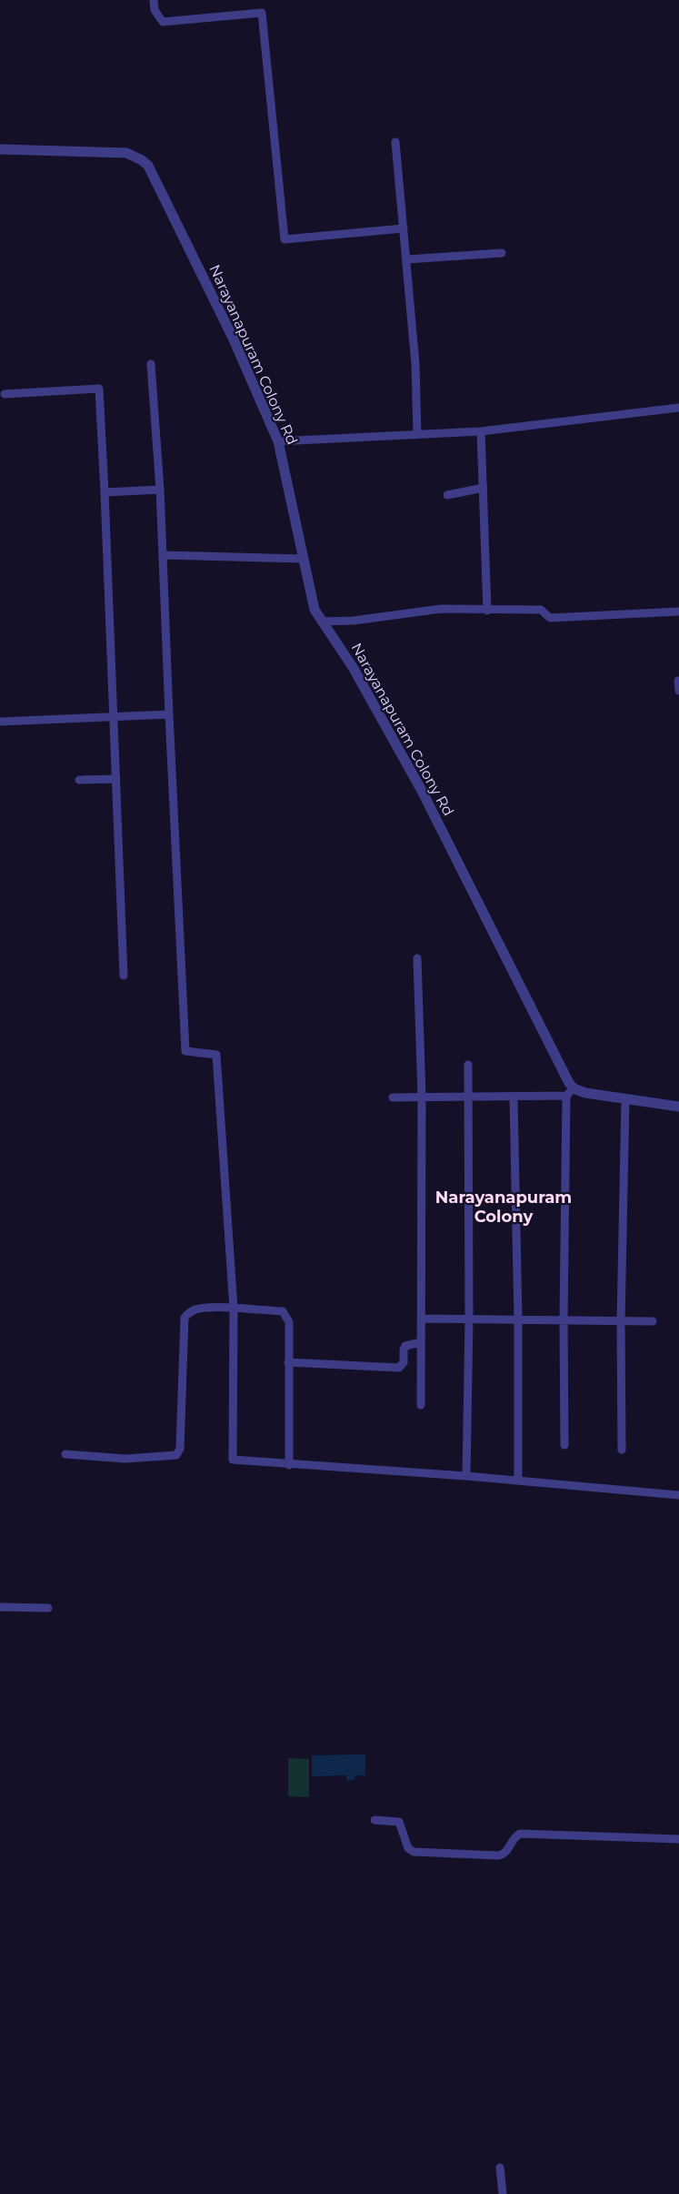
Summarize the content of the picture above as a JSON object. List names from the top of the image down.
{
  "streets": {
    "street": ["Narayanapuram Colony Rd"]
  },
  "districts": ["Narayanapuram Colony"]
}
